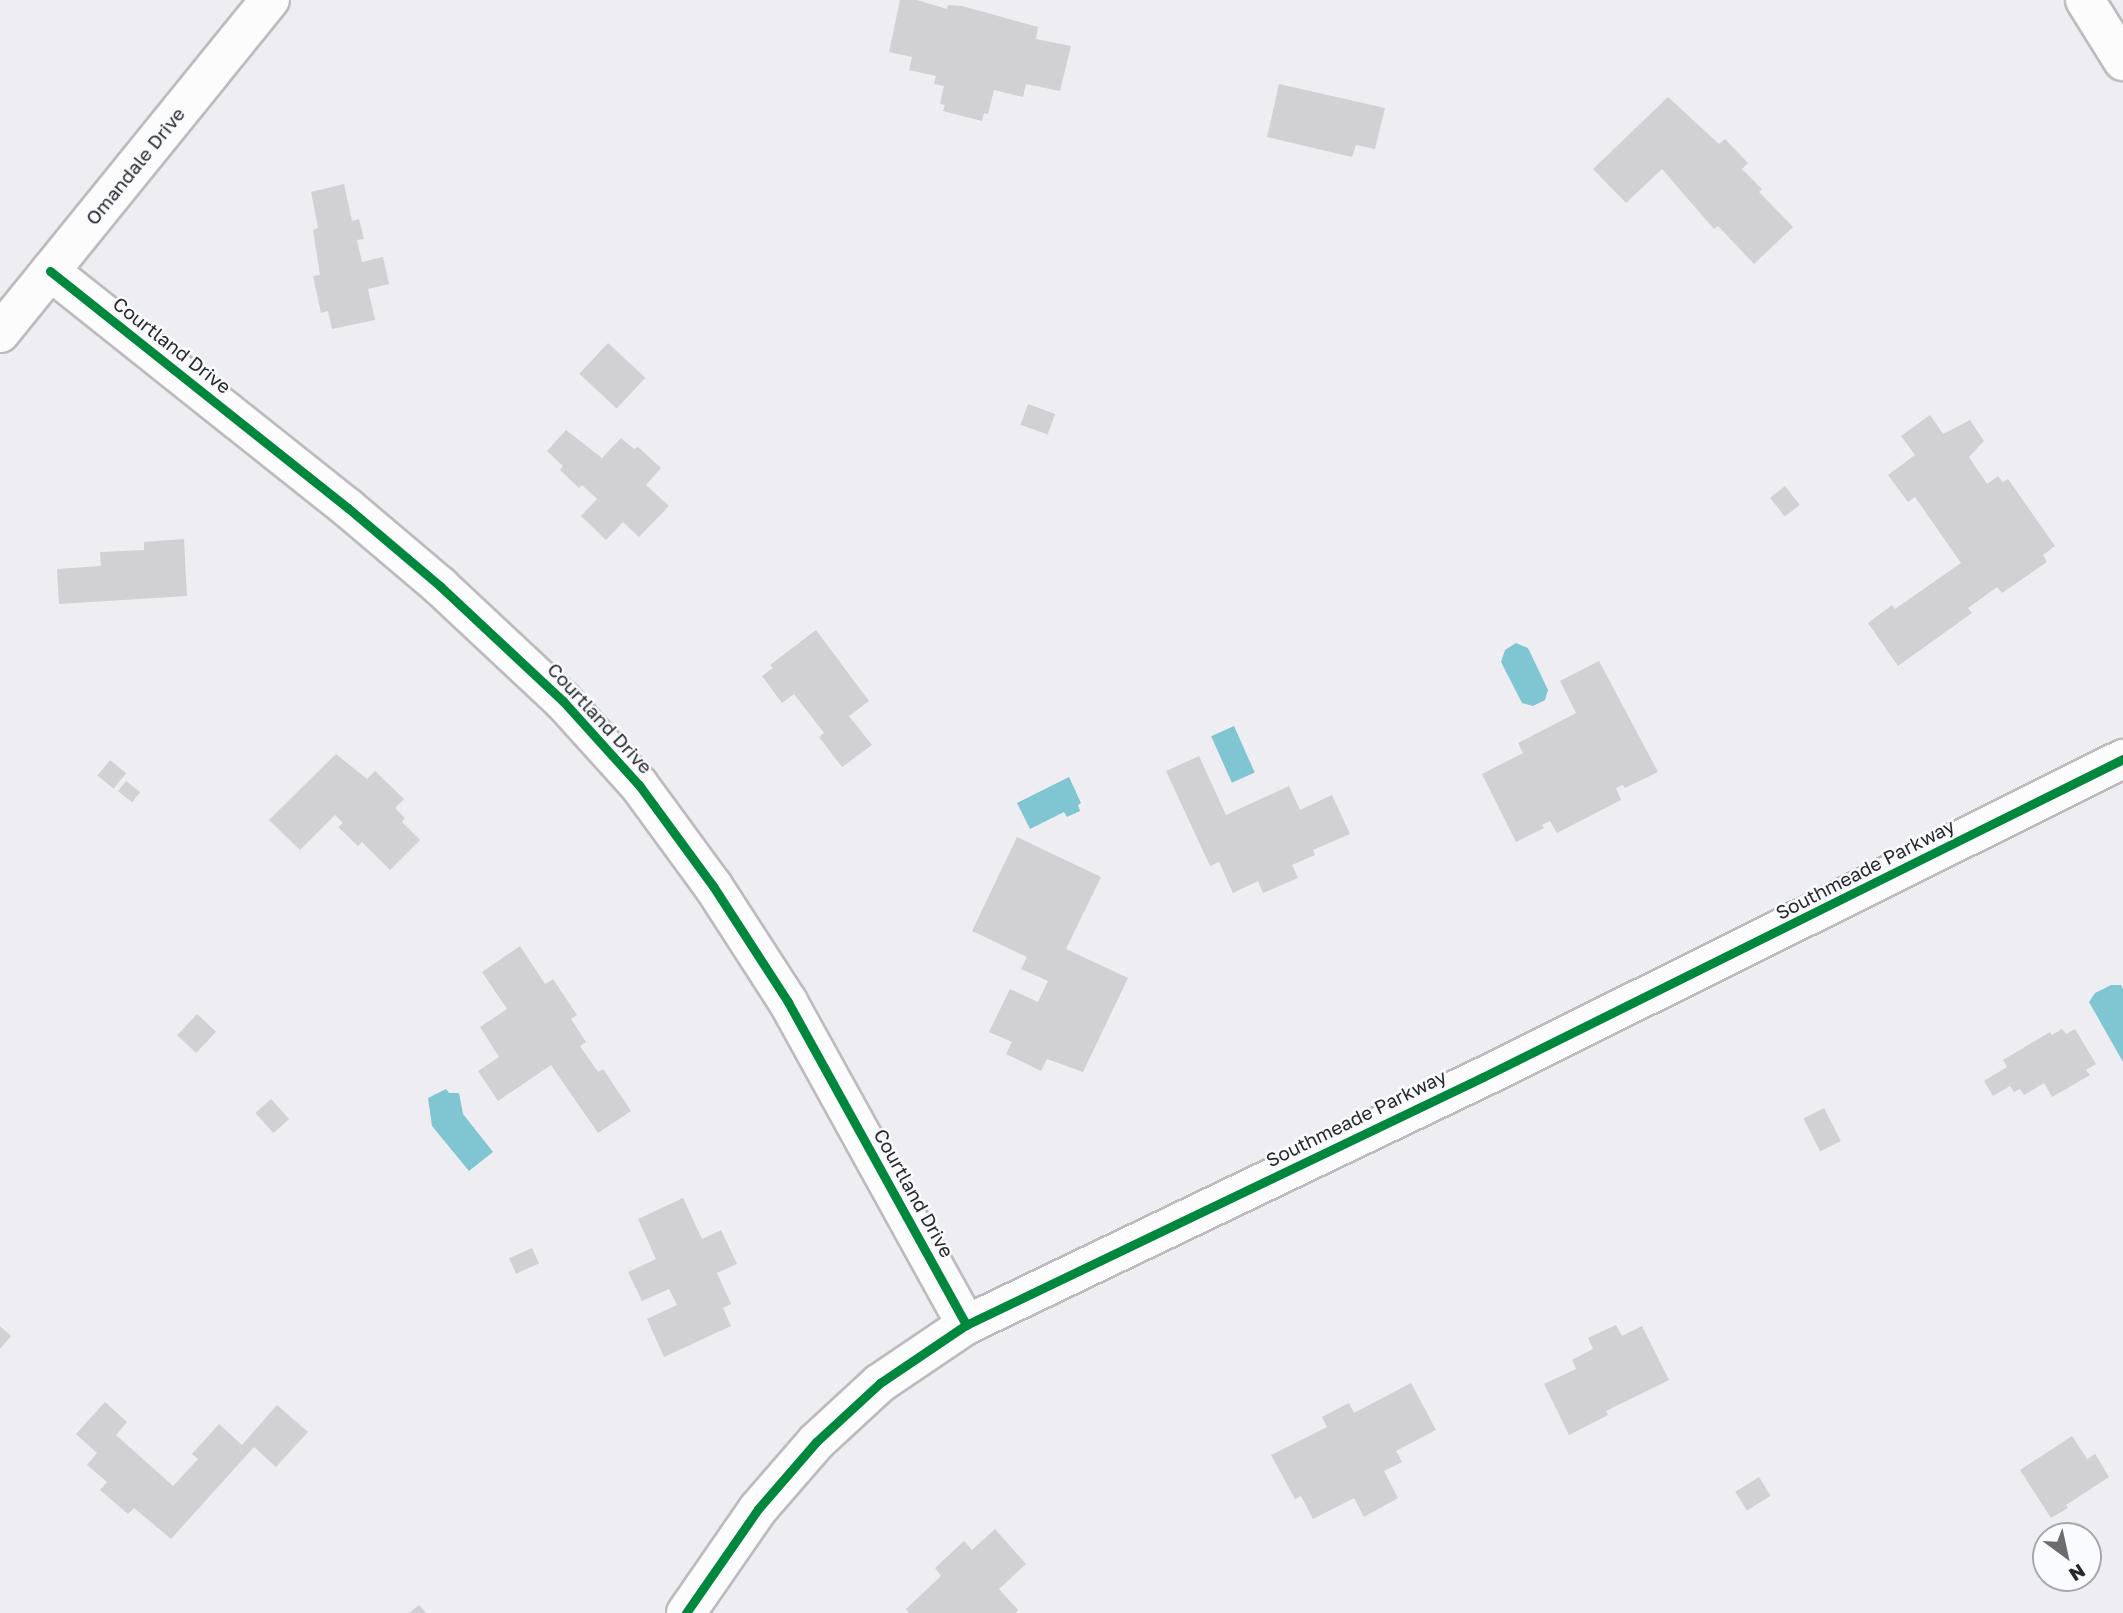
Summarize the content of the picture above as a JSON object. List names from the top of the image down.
{
  "streets": {
    "street": ["Omandale Drive", "Courtland Drive", "Southmeade Parkway"]
  },
  "crossings": [
    ["Omandale Drive", "Courtland Drive"],
    ["Courtland Drive", "Southmeade Parkway"]
  ],
  "north": "bottom right"
}
